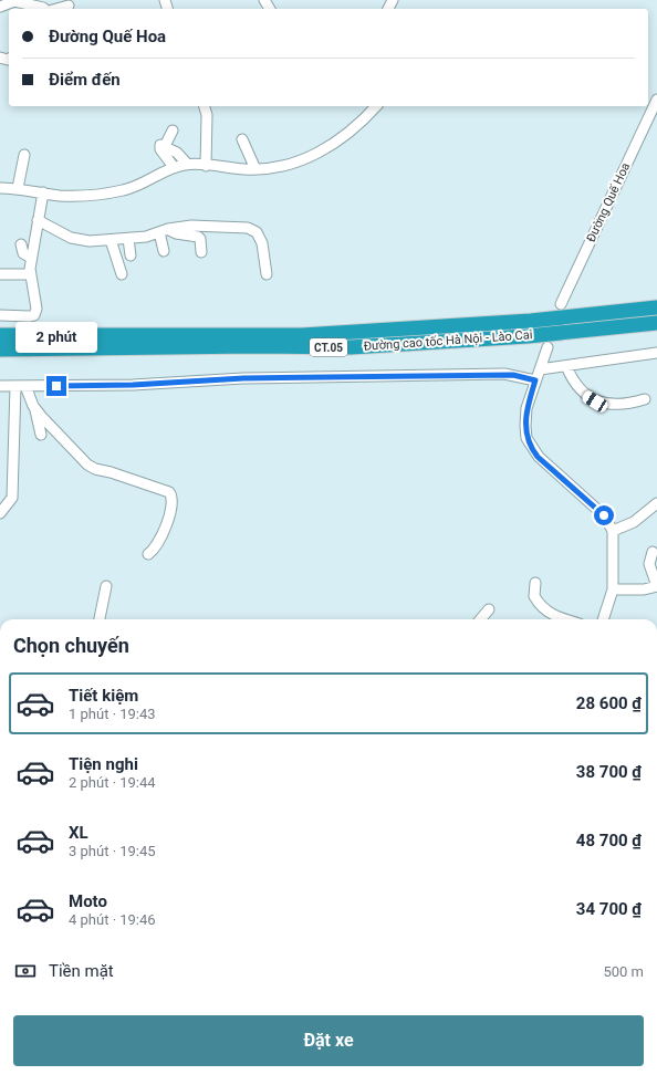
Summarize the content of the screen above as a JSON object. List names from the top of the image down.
{
  "streets": {
    "highway": ["Đường cao tốc Hà Nội - Lào Cai", "CT.05"],
    "street": ["Đường Quế Hoa"]
  },
  "page": {
    "banner": ["Đường Quế Hoa", "Điểm đến"],
    "bubble": "2 phút",
    "heading": "Chọn chuyến",
    "list": [
      {
        "name": "Tiết kiệm",
        "note": "1 phút · 19:43",
        "value": "28 600 ₫"
      },
      {
        "name": "Tiện nghi",
        "note": "2 phút · 19:44",
        "value": "38 700 ₫"
      },
      {
        "name": "XL",
        "note": "3 phút · 19:45",
        "value": "48 700 ₫"
      },
      {
        "name": "Moto",
        "note": "4 phút · 19:46",
        "value": "34 700 ₫"
      }
    ],
    "pay": ["Tiền mặt", "500 m"],
    "buttons": "Đặt xe"
  }
}
